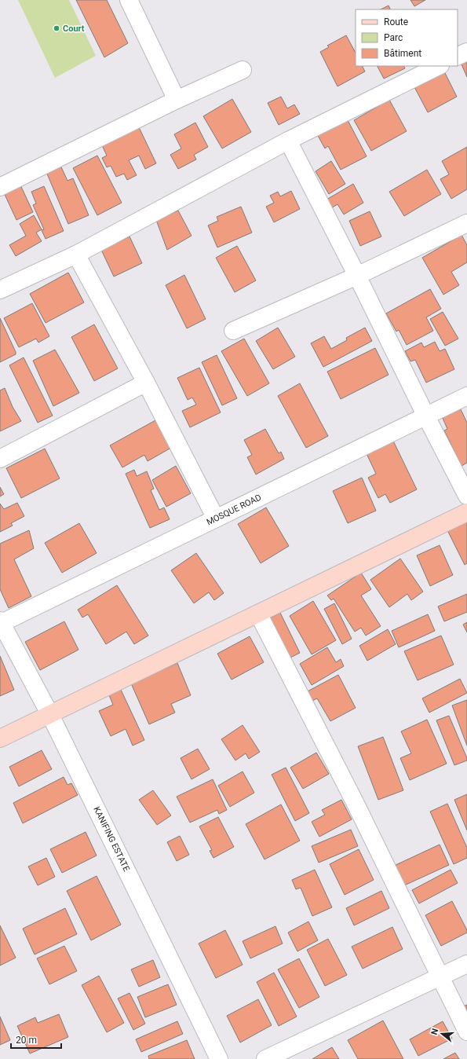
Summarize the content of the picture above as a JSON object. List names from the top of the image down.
{
  "streets": {
    "street": ["MOSQUE ROAD", "KANIFING ESTATE"]
  },
  "crossings": [
    ["MOSQUE ROAD", "KANIFING ESTATE"]
  ],
  "places": ["Court"],
  "legend": ["Route", "Parc", "Bâtiment"],
  "scale_bar": "20 m",
  "north": "left"
}
